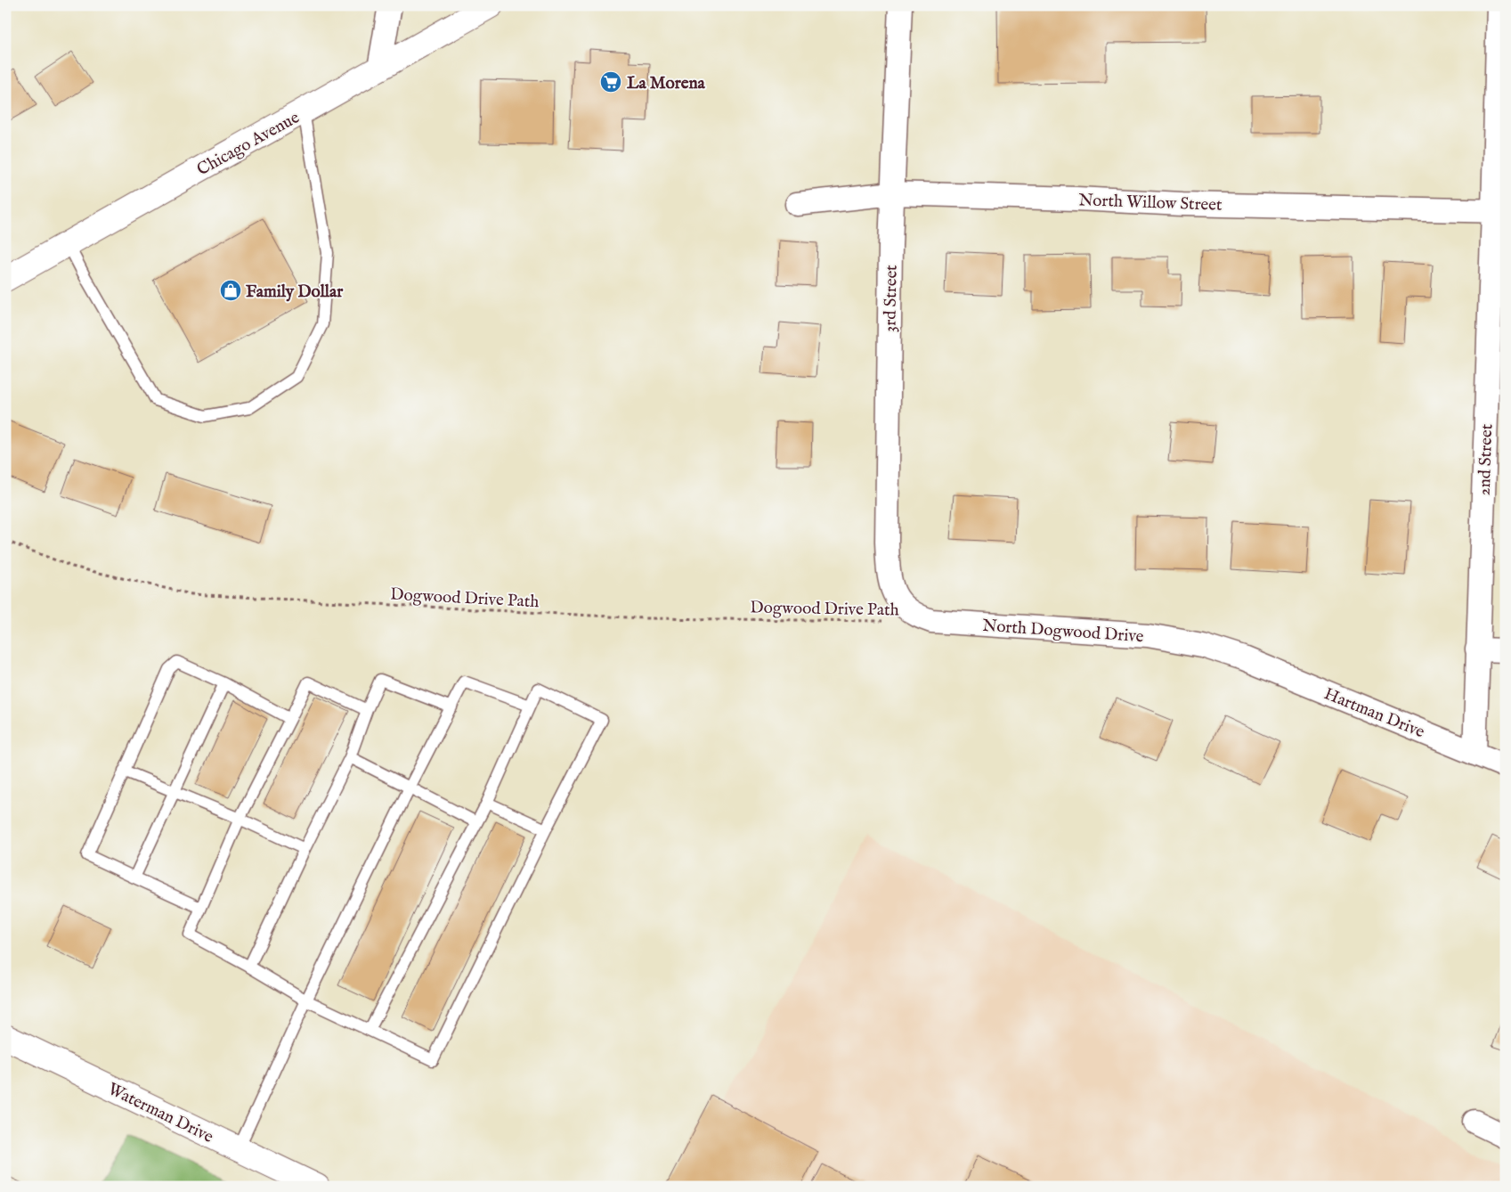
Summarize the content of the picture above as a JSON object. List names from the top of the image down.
{
  "streets": {
    "street": [
      "Chicago Avenue",
      "North Willow Street",
      "3rd Street",
      "2nd Street",
      "North Dogwood Drive",
      "Hartman Drive",
      "Waterman Drive"
    ],
    "path": ["Dogwood Drive Path"]
  },
  "crossings": [
    ["North Willow Street", "3rd Street"],
    ["North Willow Street", "2nd Street"],
    ["3rd Street", "North Dogwood Drive"],
    ["2nd Street", "Hartman Drive"],
    ["North Dogwood Drive", "Hartman Drive"]
  ],
  "places": {
    "supermarket": ["La Morena"],
    "shop": ["Family Dollar"]
  }
}
